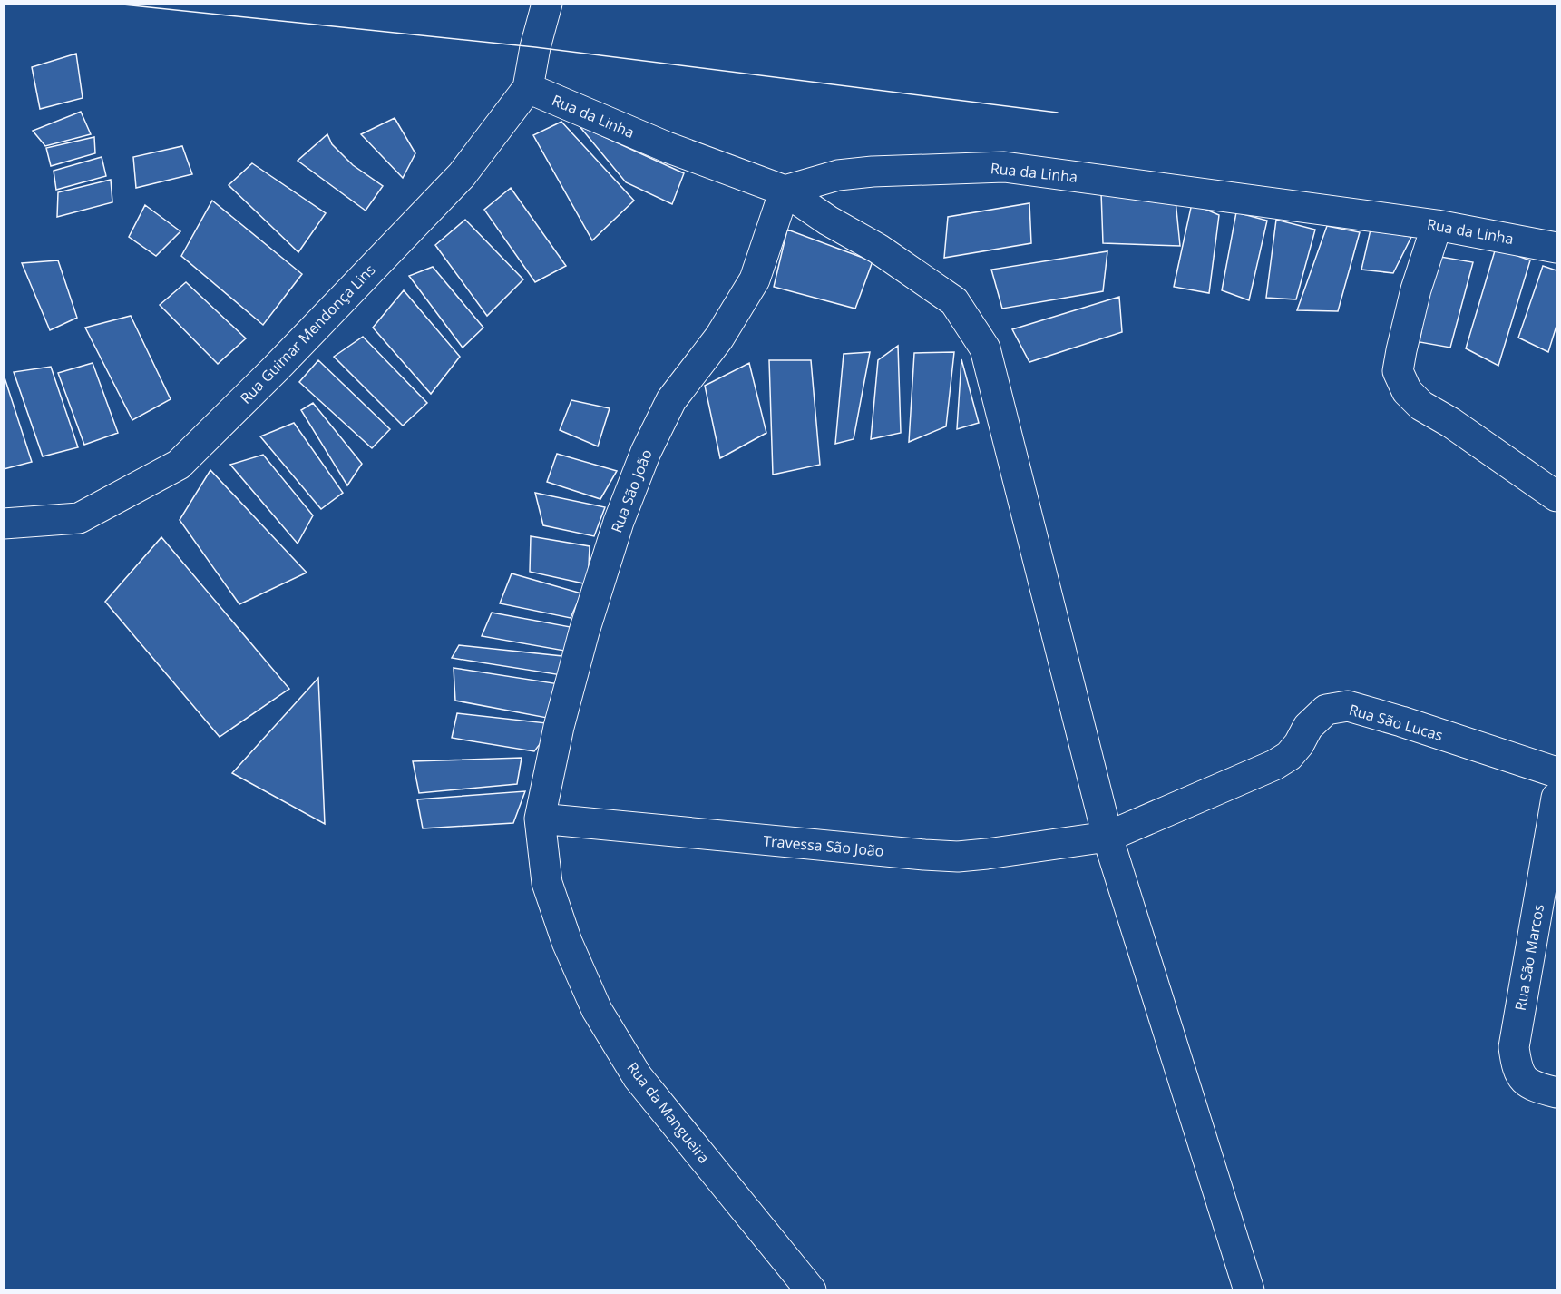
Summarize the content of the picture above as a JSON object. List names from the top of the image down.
{
  "streets": {
    "street": [
      "Rua da Linha",
      "Rua Guimar Mendonça Lins",
      "Rua São João",
      "Rua São Lucas",
      "Travessa São João",
      "Rua São Marcos",
      "Rua da Mangueira"
    ]
  },
  "crossings": [
    ["Rua da Linha", "Rua Guimar Mendonça Lins"],
    ["Rua da Linha", "Rua São João"],
    ["Rua São João", "Travessa São João"],
    ["Rua São João", "Rua da Mangueira"],
    ["Rua São Lucas", "Travessa São João"],
    ["Travessa São João", "Rua da Mangueira"]
  ]
}
